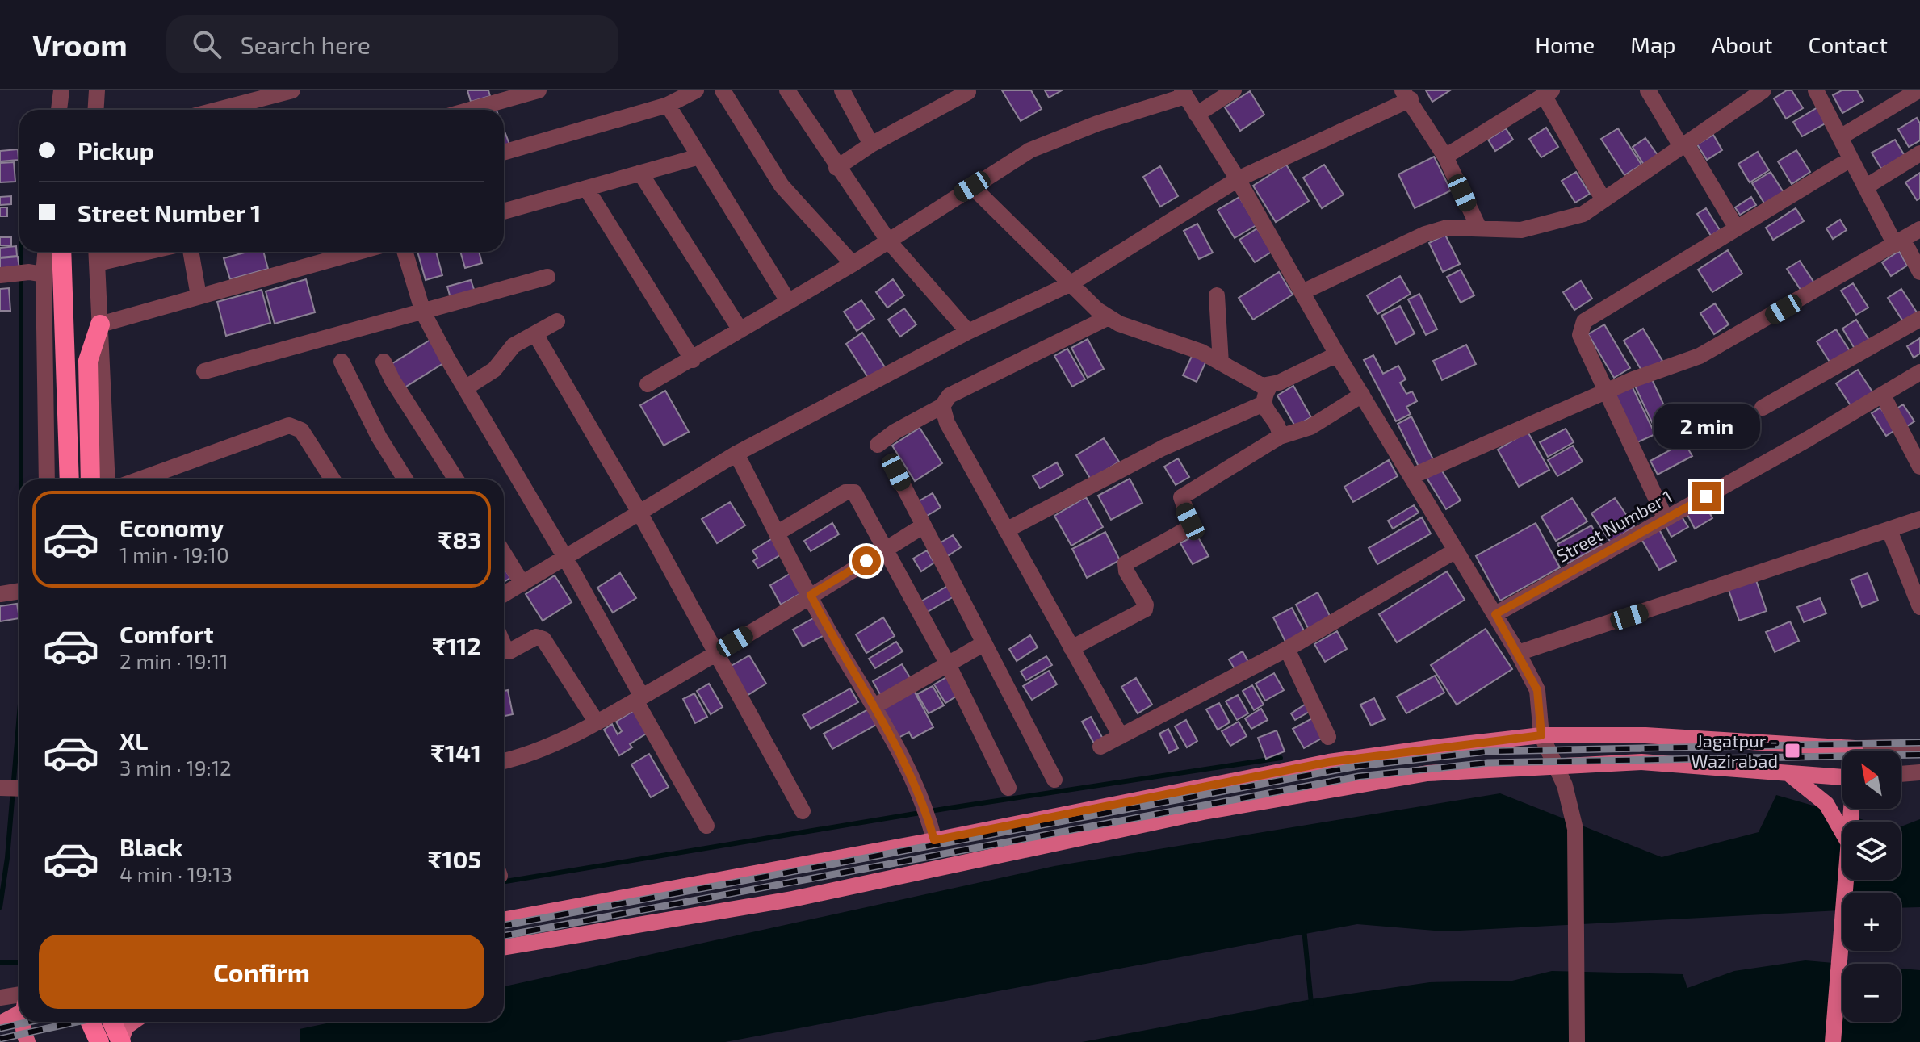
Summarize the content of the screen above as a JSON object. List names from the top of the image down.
{
  "streets": {
    "street": ["Street Number 1"]
  },
  "places": {
    "transit": ["Jagatpur - Wazirabad"]
  },
  "north": "top left",
  "page": {
    "header": "Vroom",
    "search": "Search here",
    "nav": [
      "Home",
      "Map",
      "About",
      "Contact"
    ],
    "banner": ["Pickup", "Street Number 1"],
    "bubble": "2 min",
    "list": [
      {
        "name": "Economy",
        "note": "1 min · 19:10",
        "value": "₹83"
      },
      {
        "name": "Comfort",
        "note": "2 min · 19:11",
        "value": "₹112"
      },
      {
        "name": "XL",
        "note": "3 min · 19:12",
        "value": "₹141"
      },
      {
        "name": "Black",
        "note": "4 min · 19:13",
        "value": "₹105"
      }
    ],
    "map_buttons": ["+", "−"],
    "buttons": "Confirm"
  }
}
